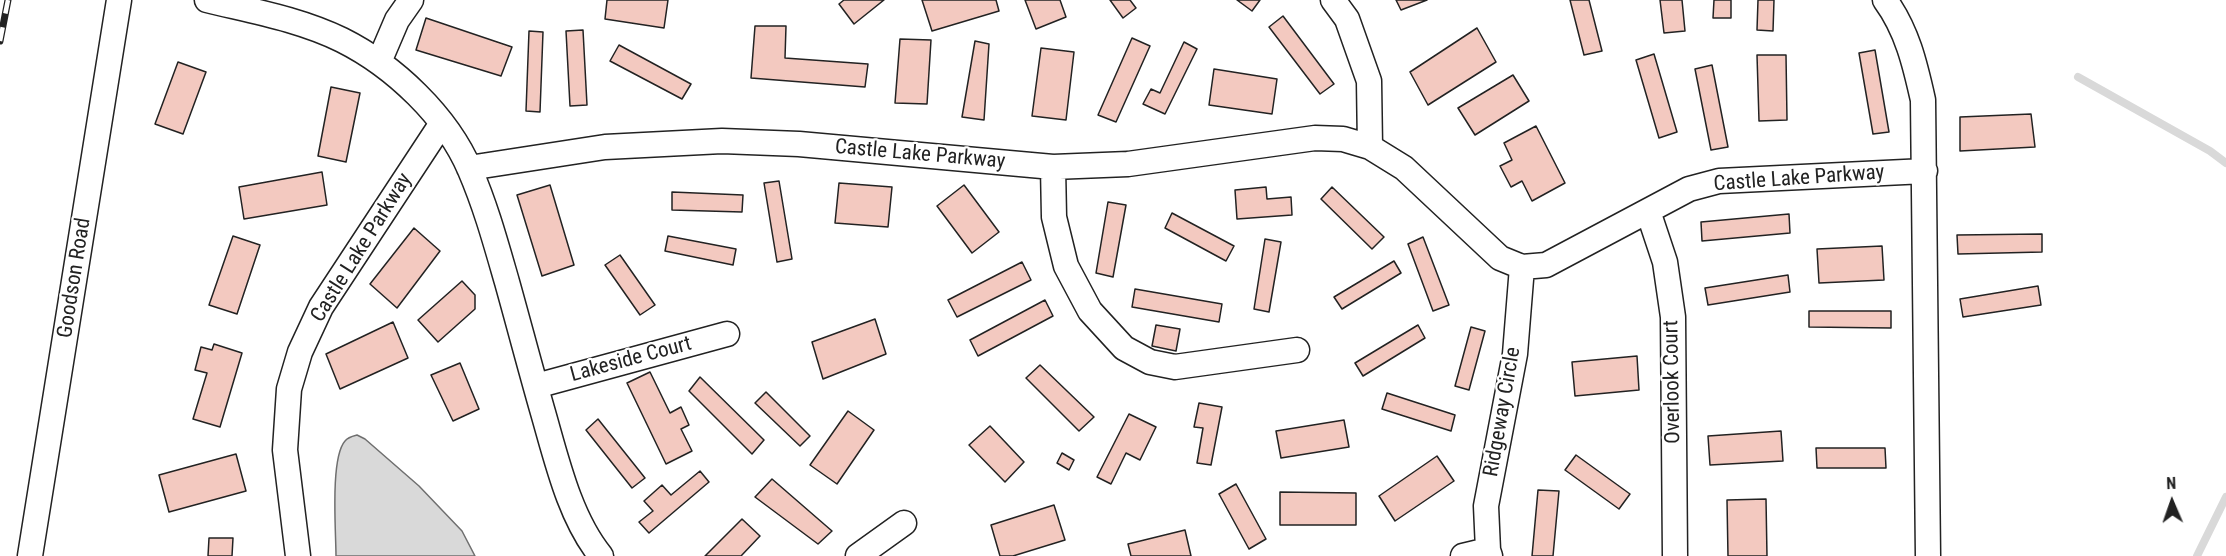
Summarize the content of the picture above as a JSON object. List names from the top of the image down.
{
  "streets": {
    "street": [
      "Castle Lake Parkway",
      "Goodson Road",
      "Lakeside Court",
      "Overlook Court",
      "Ridgeway Circle"
    ]
  },
  "crossings": [
    ["Castle Lake Parkway", "Overlook Court"],
    ["Castle Lake Parkway", "Ridgeway Circle"]
  ],
  "north": "top"
}
